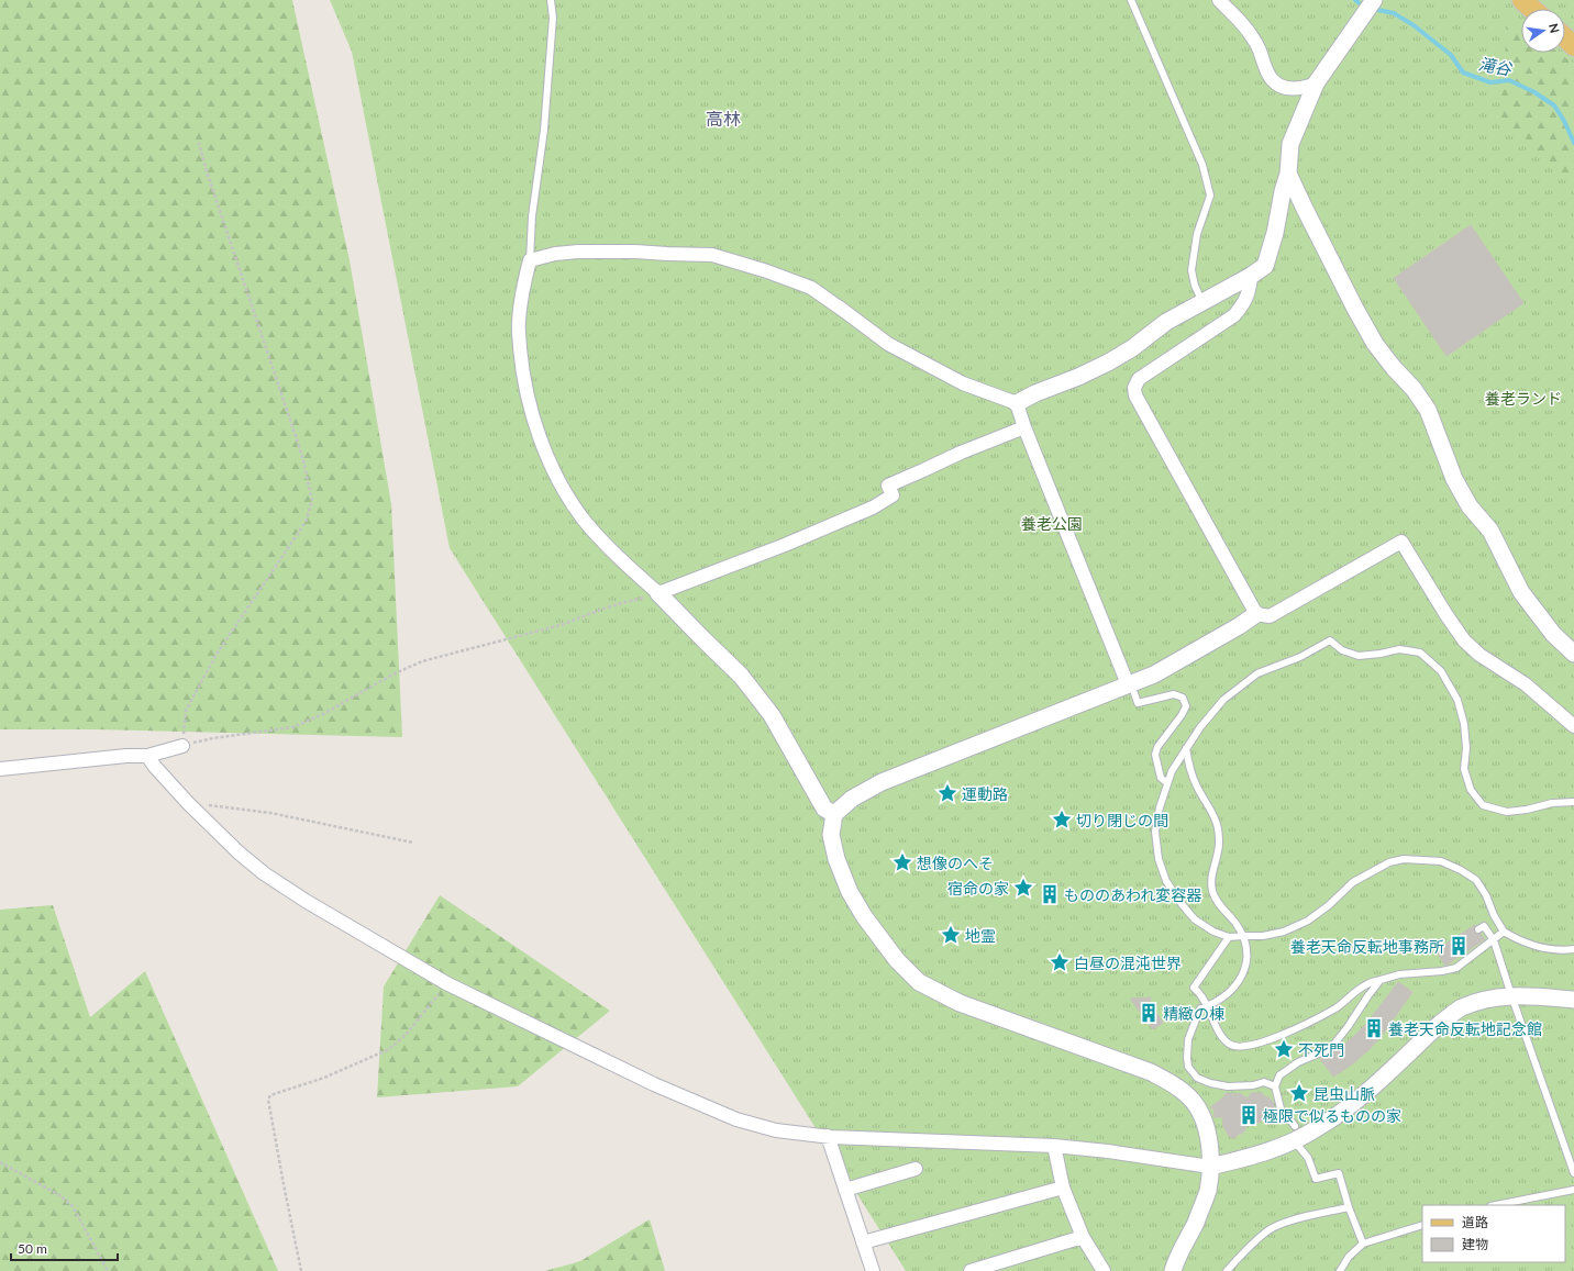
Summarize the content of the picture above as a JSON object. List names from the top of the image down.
{
  "districts": ["高林"],
  "water": ["滝谷"],
  "parks": ["養老ランド", "養老公園"],
  "places": {
    "place": [
      "運動路",
      "切り閉じの間",
      "想像のへそ",
      "宿命の家",
      "地霊",
      "白昼の混沌世界",
      "不死門",
      "昆虫山脈"
    ],
    "building": [
      "もののあわれ変容器",
      "養老天命反転地事務所",
      "精緻の棟",
      "養老天命反転地記念館",
      "極限で似るものの家"
    ]
  },
  "legend": ["道路", "建物"],
  "scale_bar": "50 m",
  "north": "right"
}
